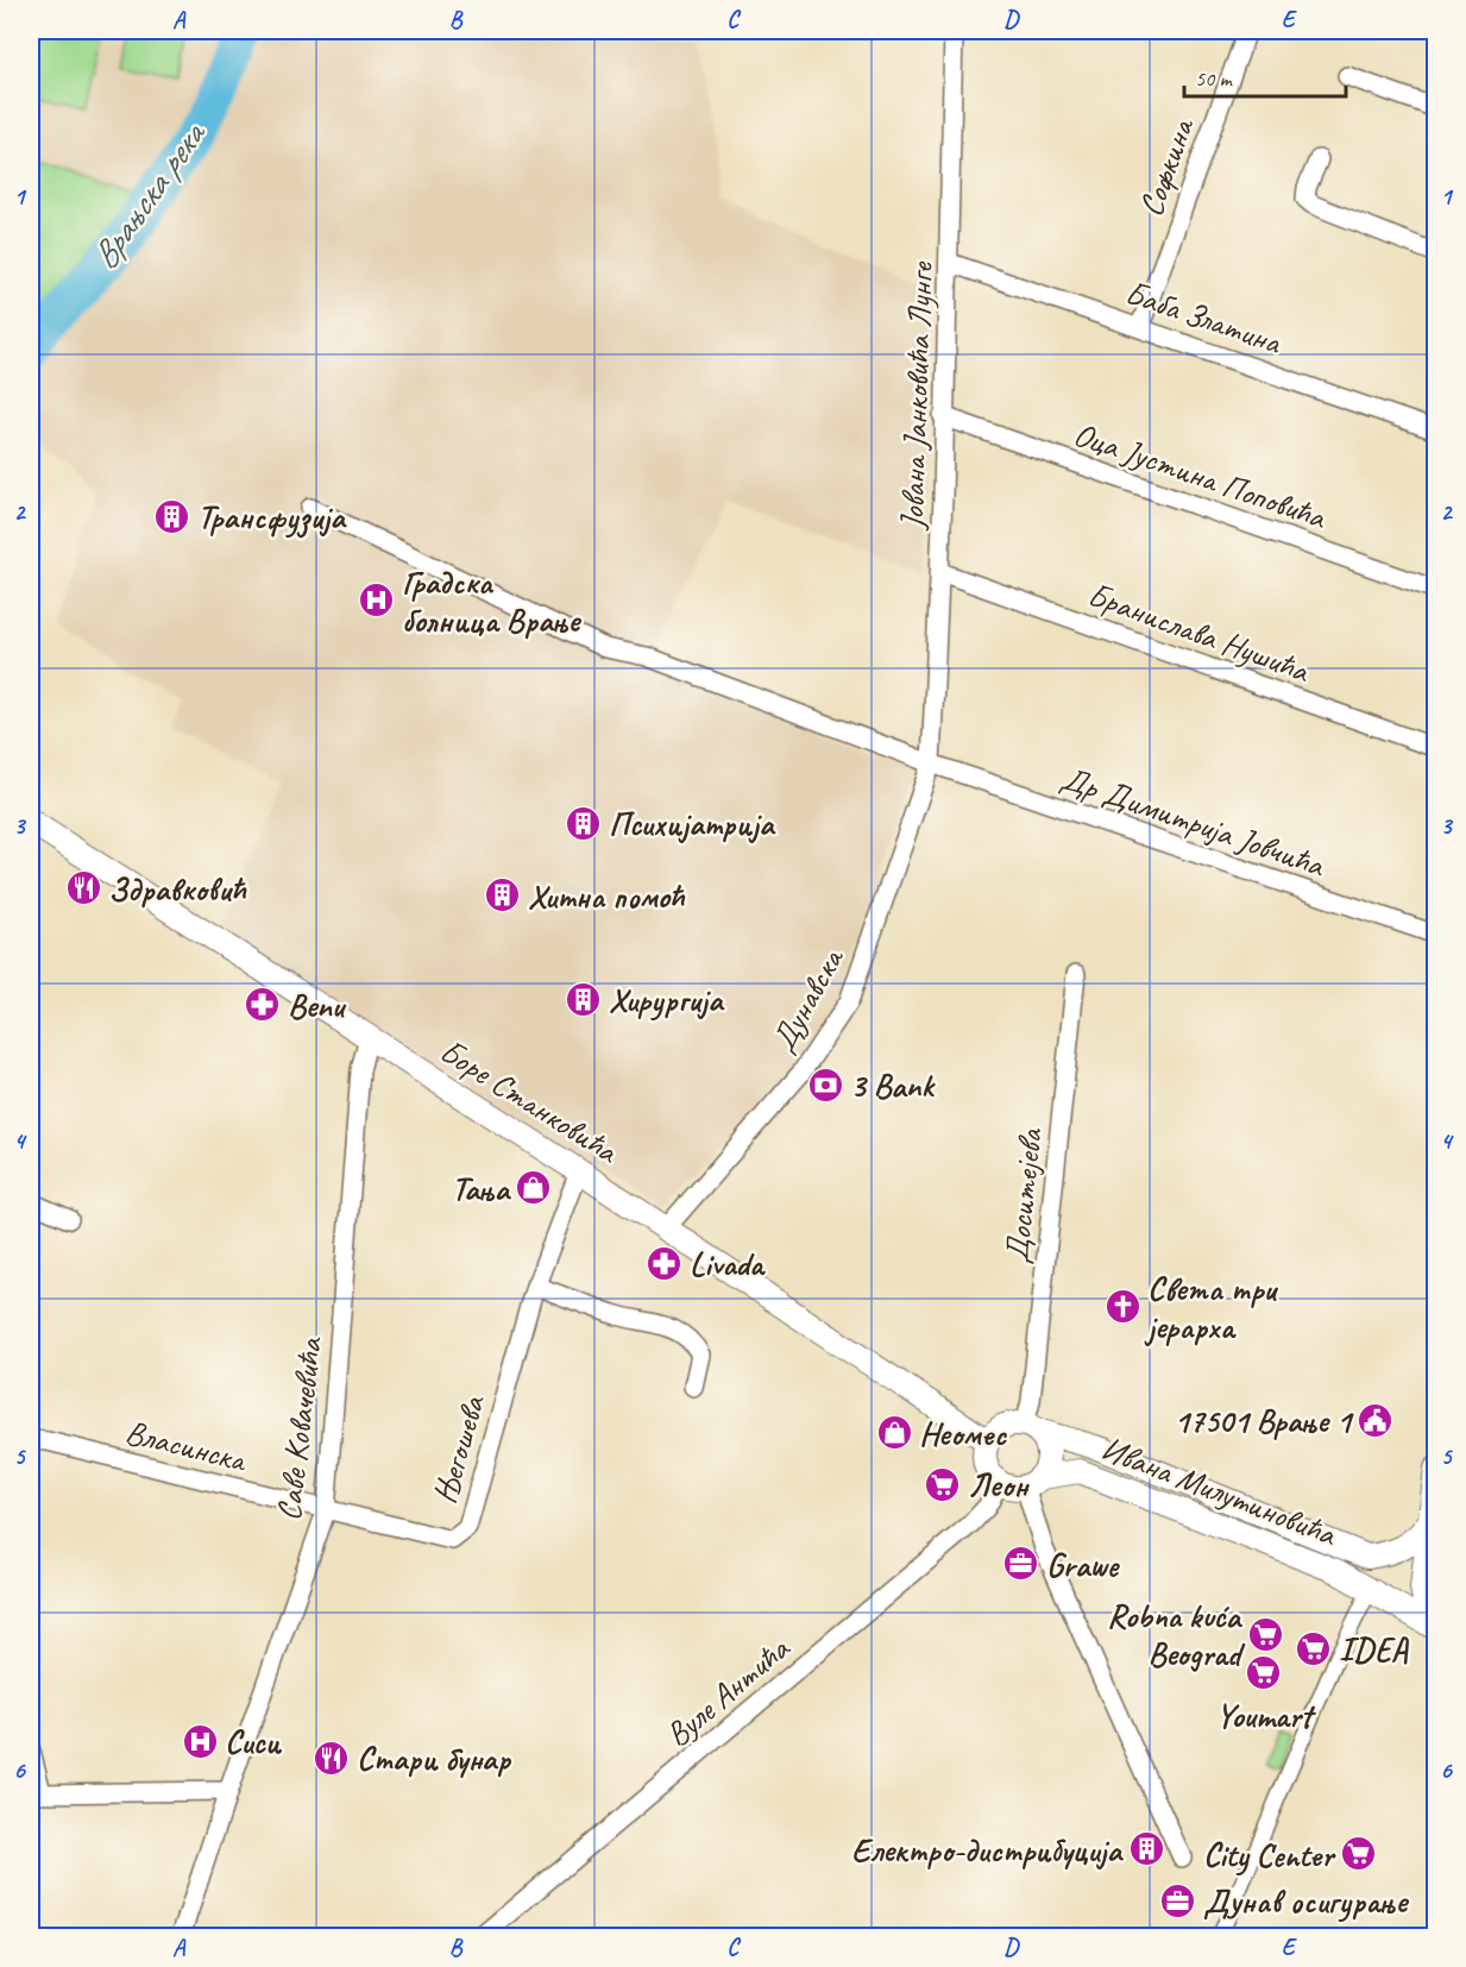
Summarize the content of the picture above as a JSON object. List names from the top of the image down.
{
  "streets": {
    "street": [
      "Софкина",
      "Баба Златина",
      "Јована Јанковића Лунге",
      "Оца Јустина Поповића",
      "Бранислава Нушића",
      "Др Димитрија Јовчића",
      "Дунавска",
      "Боре Станковића",
      "Доситејева",
      "Саве Ковачевића",
      "Власинска",
      "Његошева",
      "Ивана Милутиновића",
      "Вуле Антића"
    ]
  },
  "crossings": [
    ["Софкина", "Баба Златина"],
    ["Баба Златина", "Јована Јанковића Лунге"],
    ["Јована Јанковића Лунге", "Оца Јустина Поповића"],
    ["Јована Јанковића Лунге", "Бранислава Нушића"],
    ["Јована Јанковића Лунге", "Др Димитрија Јовчића"],
    ["Јована Јанковића Лунге", "Дунавска"],
    ["Др Димитрија Јовчића", "Дунавска"],
    ["Дунавска", "Боре Станковића"],
    ["Боре Станковића", "Доситејева"],
    ["Боре Станковића", "Саве Ковачевића"],
    ["Боре Станковића", "Његошева"],
    ["Боре Станковића", "Ивана Милутиновића"],
    ["Боре Станковића", "Вуле Антића"],
    ["Доситејева", "Ивана Милутиновића"],
    ["Доситејева", "Вуле Антића"],
    ["Саве Ковачевића", "Власинска"],
    ["Саве Ковачевића", "Његошева"],
    ["Власинска", "Његошева"],
    ["Ивана Милутиновића", "Вуле Антића"]
  ],
  "water": ["Врањска река"],
  "places": {
    "building": [
      "Трансфузија",
      "Психијатрија",
      "Хитна помоћ",
      "Хирургија",
      "Електро-дистрибуција"
    ],
    "hospital": ["Градска болница Врање", "Сиси"],
    "restaurant": ["Здравковић", "Стари бунар"],
    "pharmacy": ["Benu", "Livada"],
    "bank": ["3 Bank"],
    "shop": ["Тања", "Неомес"],
    "church": ["Света три јерарха"],
    "public building": ["17501 Врање 1"],
    "supermarket": [
      "Леон",
      "Robna kuća Beograd",
      "IDEA",
      "Youmart",
      "City Center"
    ],
    "office": ["Grawe", "Дунав осигурање"]
  },
  "scale_bar": "50 m",
  "grid": {
    "columns": [
      "A",
      "B",
      "C",
      "D",
      "E"
    ],
    "rows": [
      "1",
      "2",
      "3",
      "4",
      "5",
      "6"
    ]
  }
}
